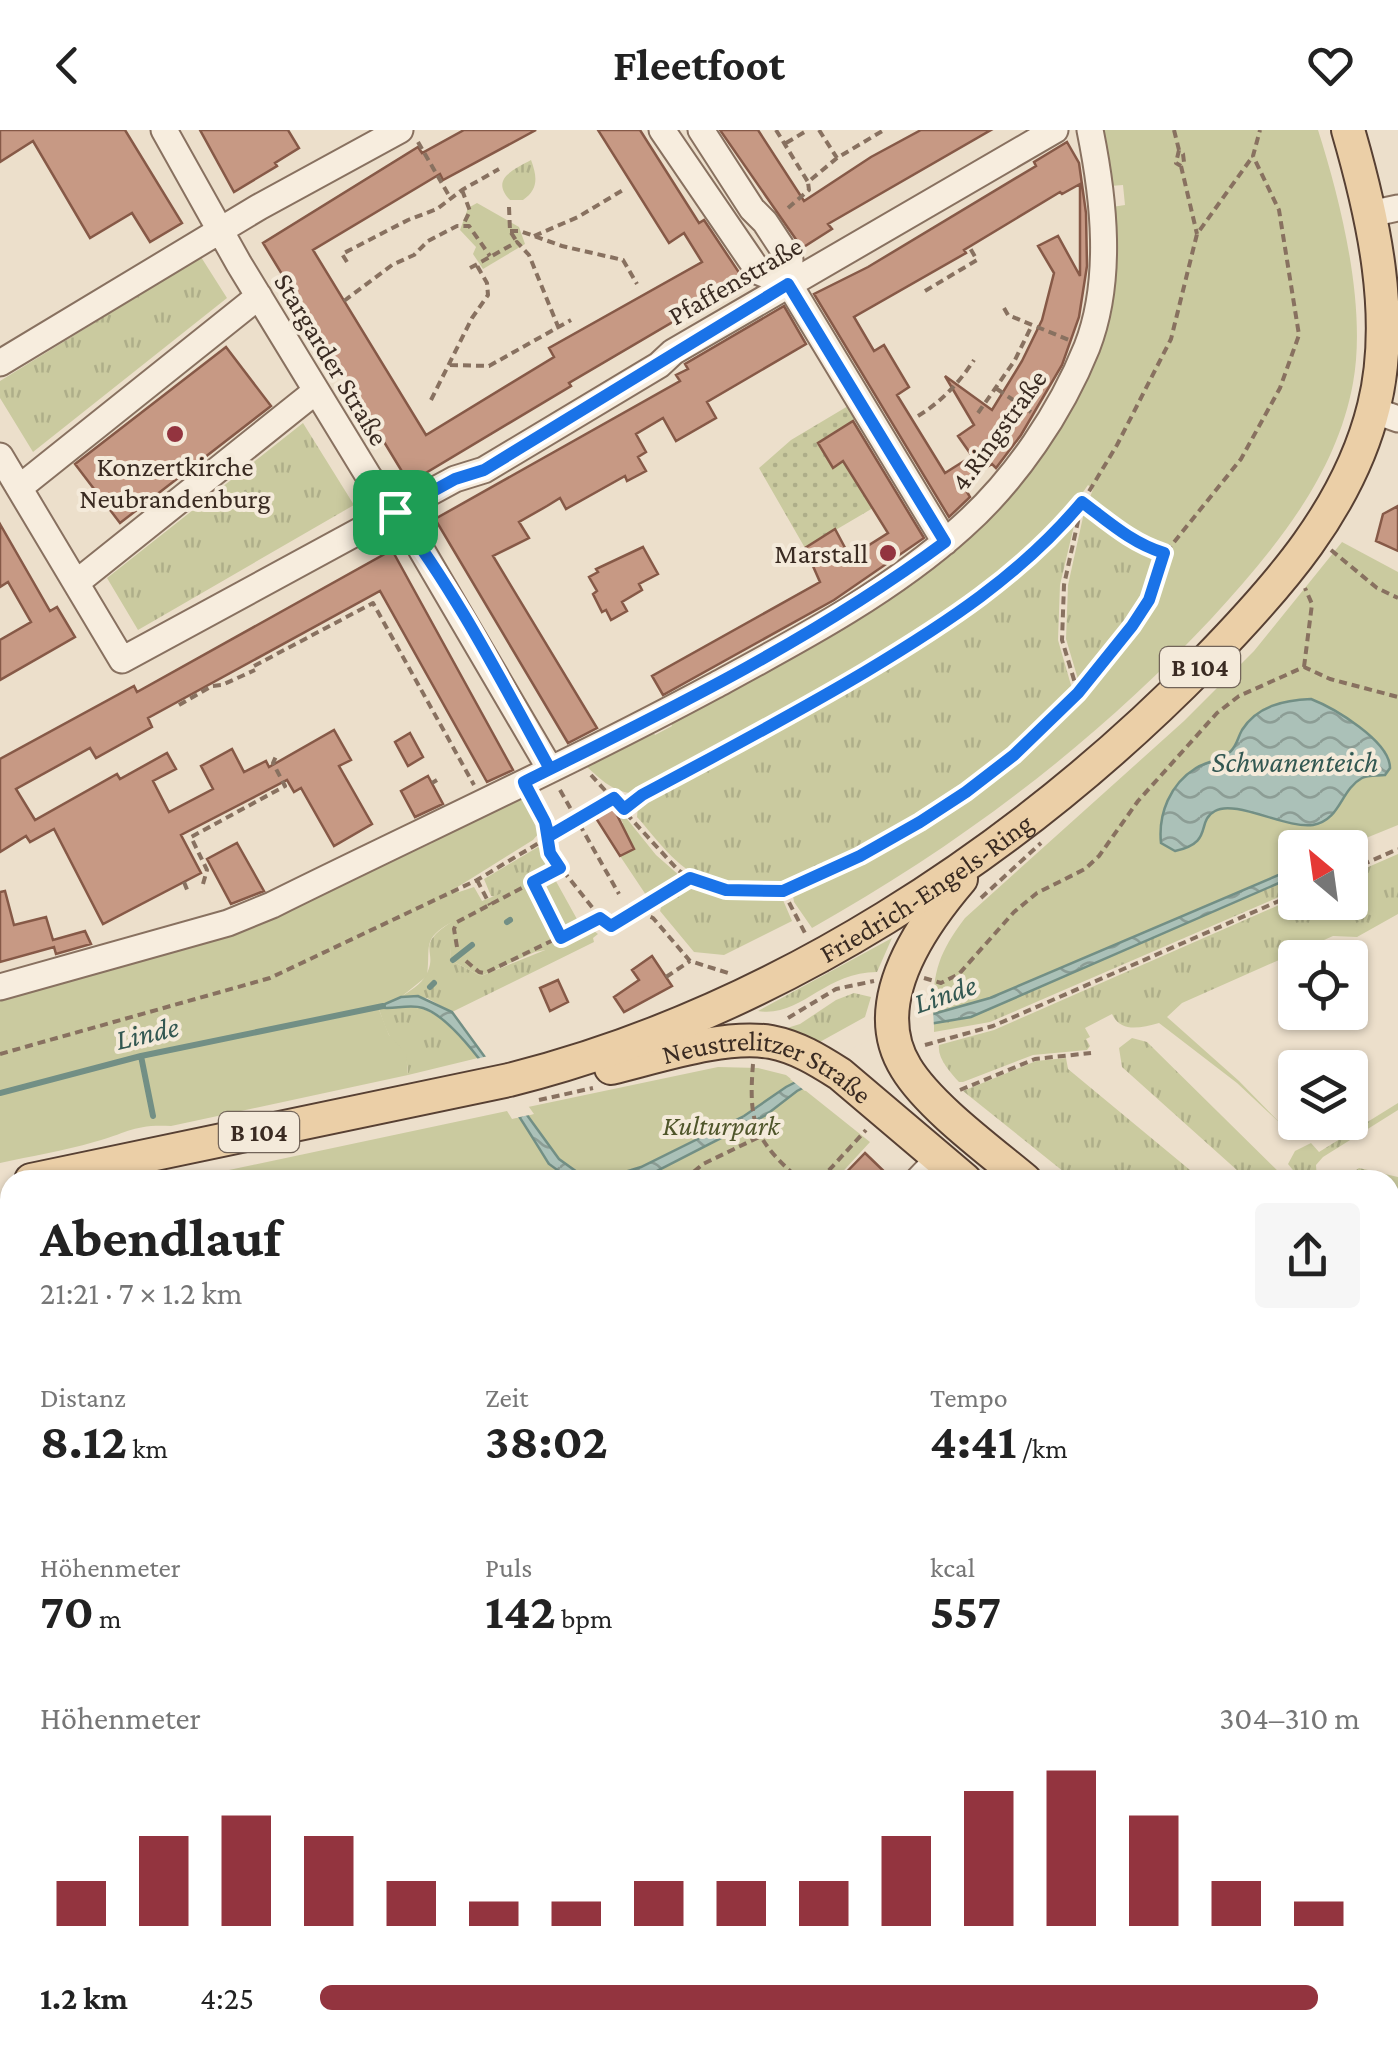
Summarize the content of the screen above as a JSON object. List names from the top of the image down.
{
  "streets": {
    "main road": ["B 104", "Friedrich-Engels-Ring", "Neustrelitzer Straße"],
    "street": ["Pfaffenstraße", "Stargarder Straße", "4.Ringstraße"]
  },
  "crossings": [
    ["Pfaffenstraße", "Stargarder Straße"],
    ["Stargarder Straße", "4.Ringstraße"],
    ["Friedrich-Engels-Ring", "Neustrelitzer Straße"]
  ],
  "water": ["Schwanenteich", "Linde"],
  "parks": ["Kulturpark"],
  "places": ["Konzertkirche Neubrandenburg", "Marstall"],
  "north": "top left",
  "page": {
    "header": "Fleetfoot",
    "heading": ["Abendlauf", "21:21 · 7 × 1.2 km"],
    "stats": [
      ["Distanz", "8.12 km"],
      ["Zeit", "38:02"],
      ["Tempo", "4:41 /km"],
      ["Höhenmeter", "70 m"],
      ["Puls", "142 bpm"],
      ["kcal", "557"]
    ],
    "chart": ["Höhenmeter", "304–310 m"],
    "list": [
      {
        "name": "1.2 km",
        "note": "4:25"
      }
    ]
  }
}
